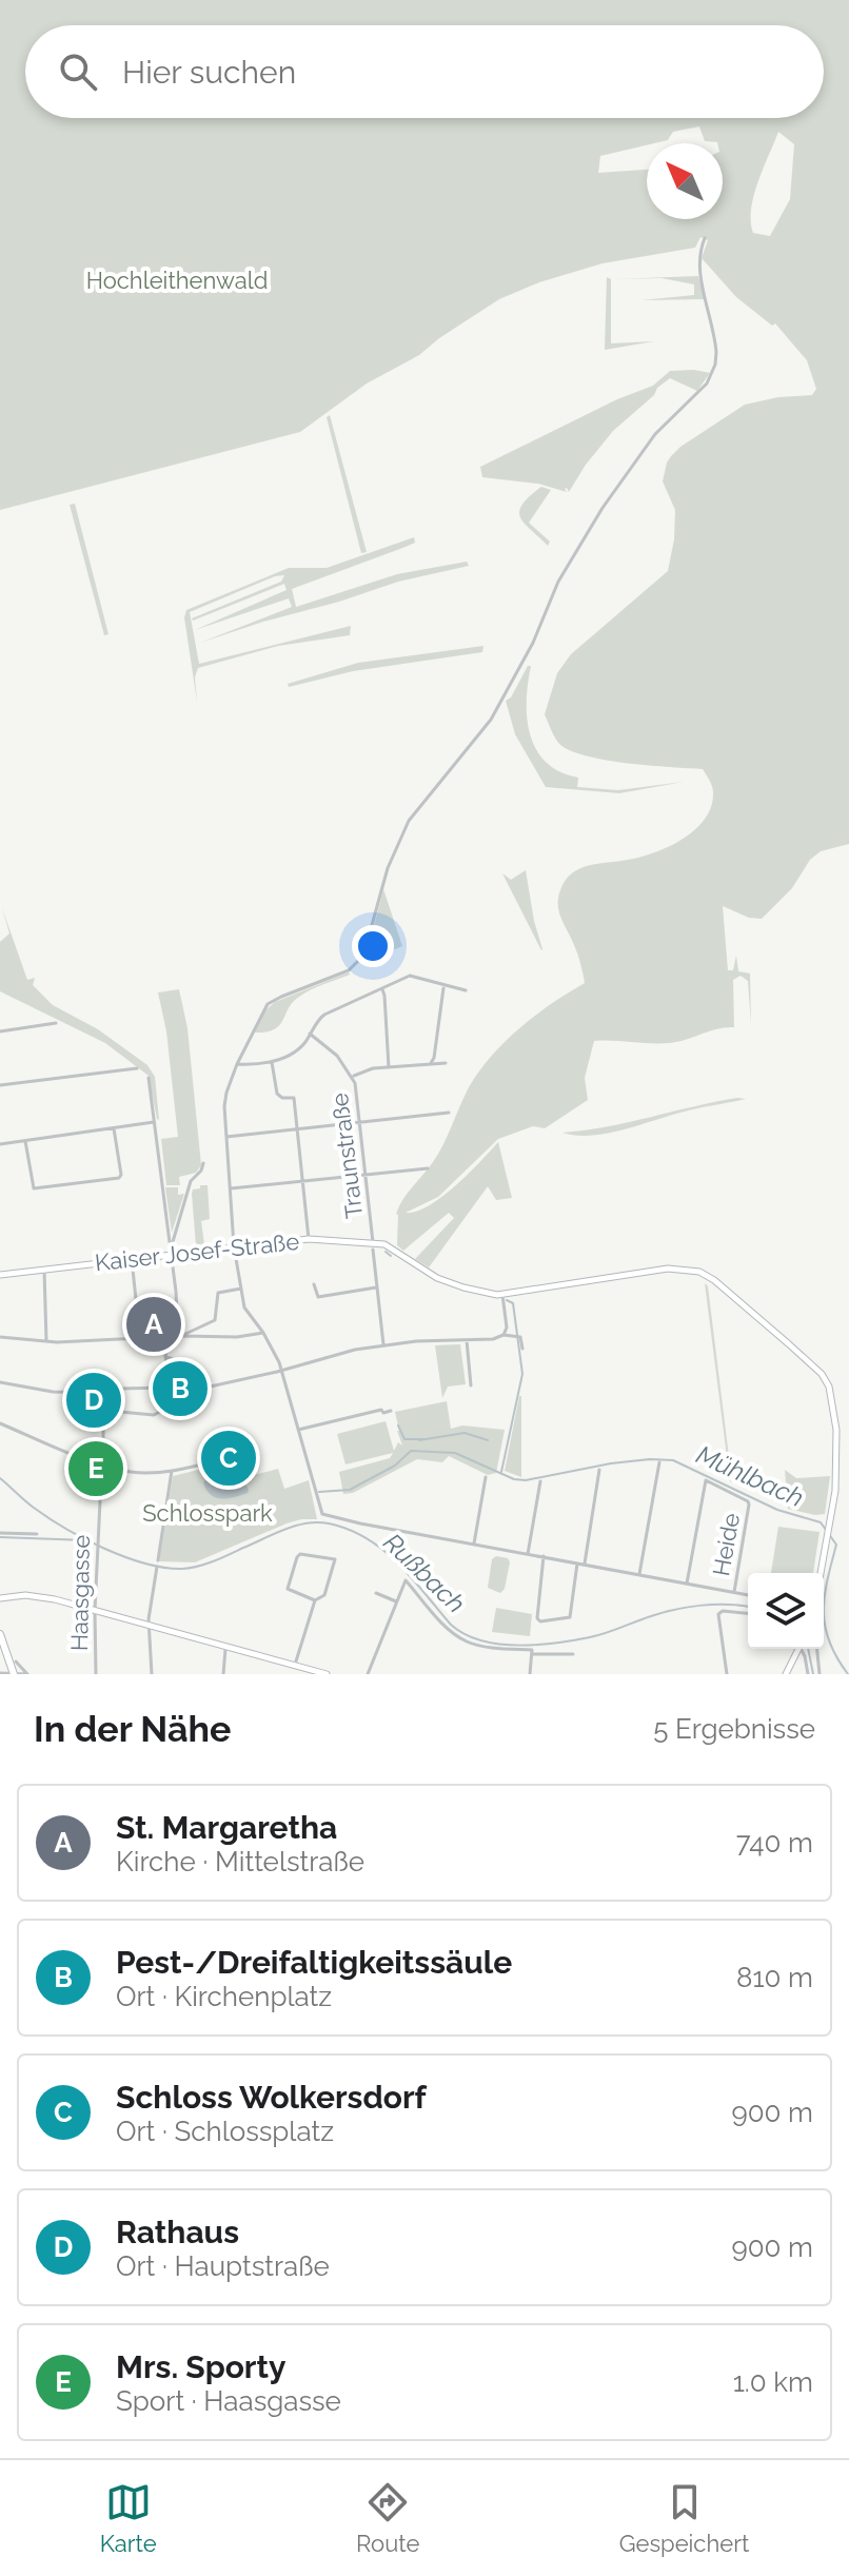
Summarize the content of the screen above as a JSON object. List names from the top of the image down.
{
  "streets": {
    "street": [
      "Traunstraße",
      "Kaiser Josef-Straße",
      "Heide",
      "Haasgasse"
    ]
  },
  "crossings": [
    ["Traunstraße", "Kaiser Josef-Straße"]
  ],
  "water": ["Mühlbach", "Rußbach"],
  "parks": ["Hochleithenwald", "Schlosspark"],
  "north": "top left",
  "page": {
    "search": "Hier suchen",
    "pins": [
      "A",
      "B",
      "D",
      "C",
      "E"
    ],
    "heading": ["In der Nähe", "5 Ergebnisse"],
    "list": [
      {
        "mark": "A",
        "name": "St. Margaretha",
        "note": "Kirche · Mittelstraße",
        "value": "740 m"
      },
      {
        "mark": "B",
        "name": "Pest-/Dreifaltigkeitssäule",
        "note": "Ort · Kirchenplatz",
        "value": "810 m"
      },
      {
        "mark": "C",
        "name": "Schloss Wolkersdorf",
        "note": "Ort · Schlossplatz",
        "value": "900 m"
      },
      {
        "mark": "D",
        "name": "Rathaus",
        "note": "Ort · Hauptstraße",
        "value": "900 m"
      },
      {
        "mark": "E",
        "name": "Mrs. Sporty",
        "note": "Sport · Haasgasse",
        "value": "1.0 km"
      }
    ],
    "nav": ["Karte", "Route", "Gespeichert"]
  }
}
